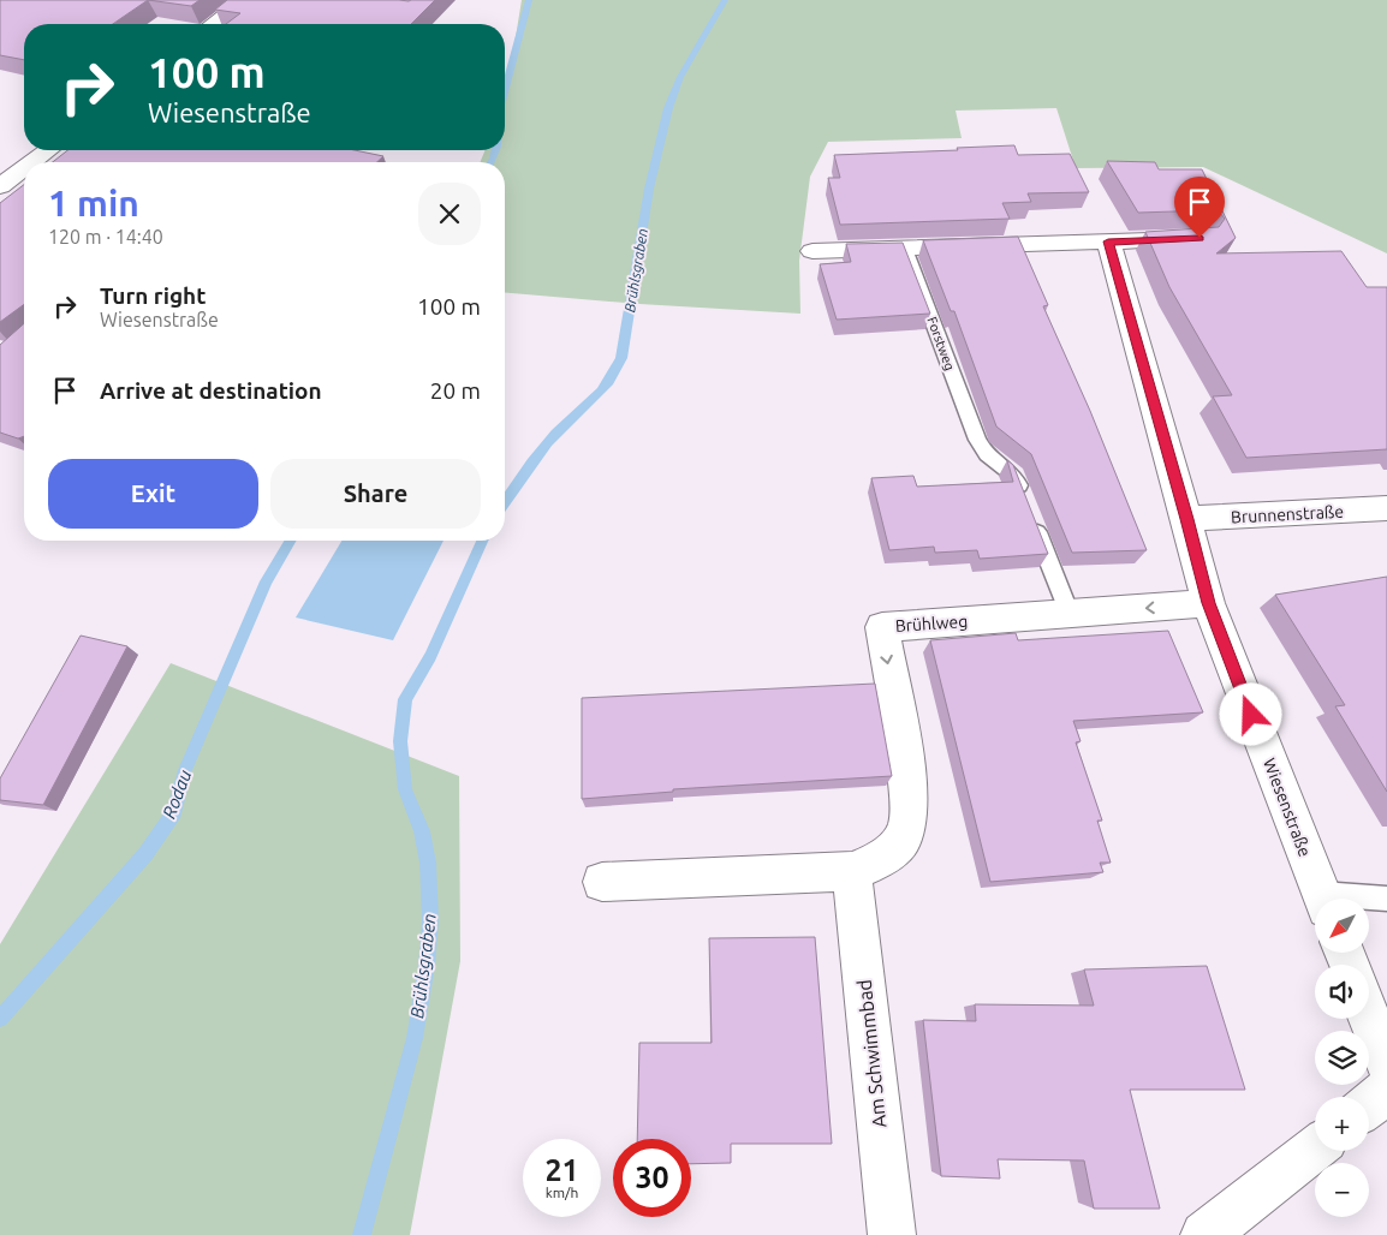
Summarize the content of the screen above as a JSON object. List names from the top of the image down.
{
  "streets": {
    "street": [
      "Brunnenstraße",
      "Brühlweg",
      "Wiesenstraße",
      "Am Schwimmbad"
    ],
    "lane": ["Forstweg"]
  },
  "crossings": [
    ["Brunnenstraße", "Wiesenstraße"],
    ["Brühlweg", "Wiesenstraße"],
    ["Brühlweg", "Am Schwimmbad"]
  ],
  "water": ["Brühlsgraben", "Rodau"],
  "north": "bottom left",
  "page": {
    "turn": ["100 m", "Wiesenstraße"],
    "heading": ["1 min", "120 m · 14:40"],
    "list": [
      {
        "name": "Turn right",
        "note": "Wiesenstraße",
        "value": "100 m"
      },
      {
        "name": "Arrive at destination",
        "value": "20 m"
      }
    ],
    "buttons": ["Exit", "Share"],
    "map_buttons": ["+", "−"],
    "speed": "21 km/h",
    "limit": "30"
  }
}
